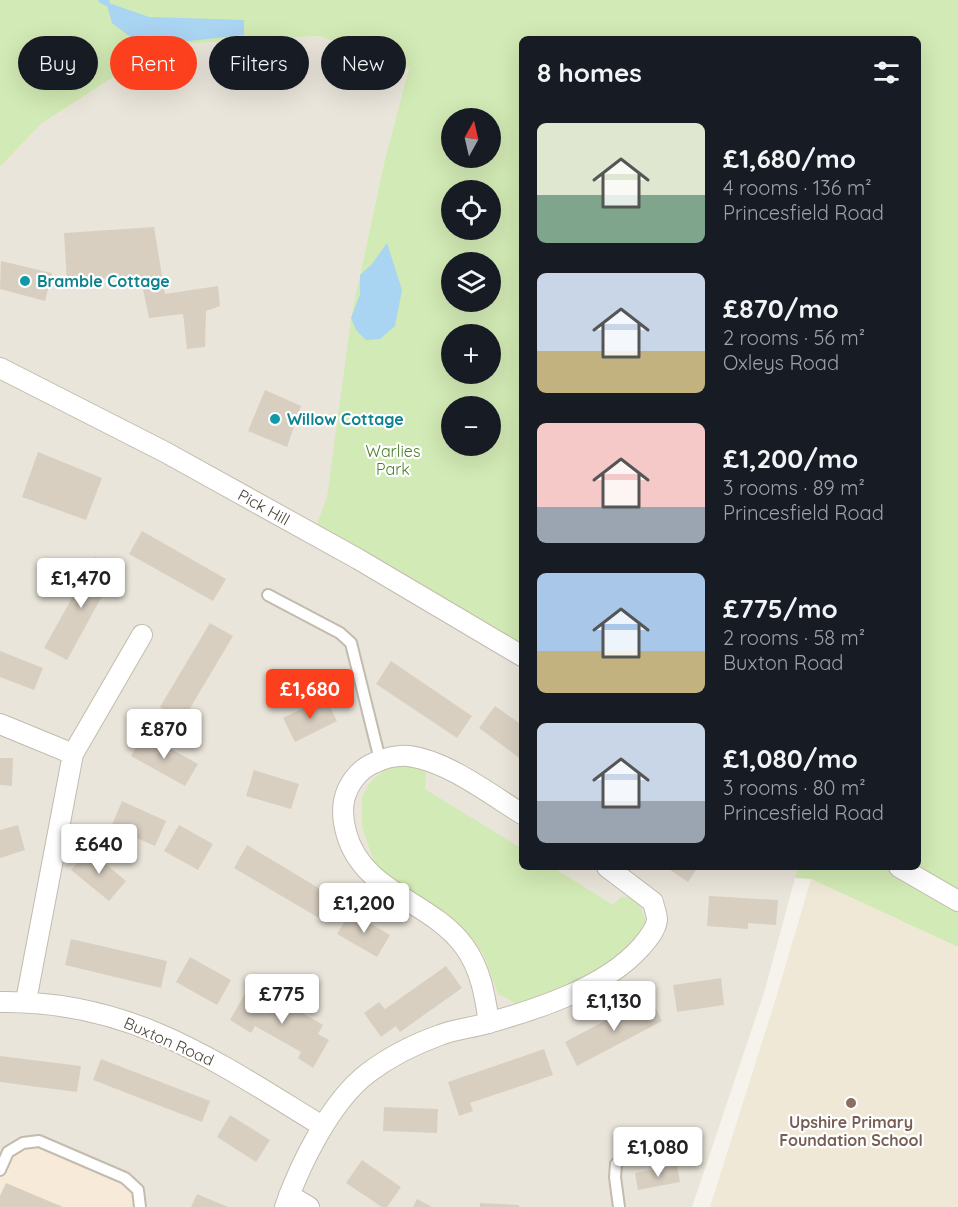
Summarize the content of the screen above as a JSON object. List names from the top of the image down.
{
  "streets": {
    "street": ["Pick Hill", "Buxton Road"]
  },
  "parks": ["Warlies Park"],
  "places": ["Bramble Cottage", "Willow Cottage", "Upshire Primary Foundation School"],
  "north": "top",
  "page": {
    "chip": [
      "Buy",
      "Rent",
      "Filters",
      "New"
    ],
    "heading": "8 homes",
    "map_buttons": ["+", "−"],
    "list": [
      {
        "name": "£1,680/mo",
        "note": "4 rooms · 136 m² · Princesfield Road"
      },
      {
        "name": "£870/mo",
        "note": "2 rooms · 56 m² · Oxleys Road"
      },
      {
        "name": "£1,200/mo",
        "note": "3 rooms · 89 m² · Princesfield Road"
      },
      {
        "name": "£775/mo",
        "note": "2 rooms · 58 m² · Buxton Road"
      },
      {
        "name": "£1,080/mo",
        "note": "3 rooms · 80 m² · Princesfield Road"
      }
    ],
    "price": [
      "£1,470",
      "£1,680",
      "£870",
      "£640",
      "£1,200",
      "£775",
      "£1,130",
      "£1,080"
    ]
  }
}
